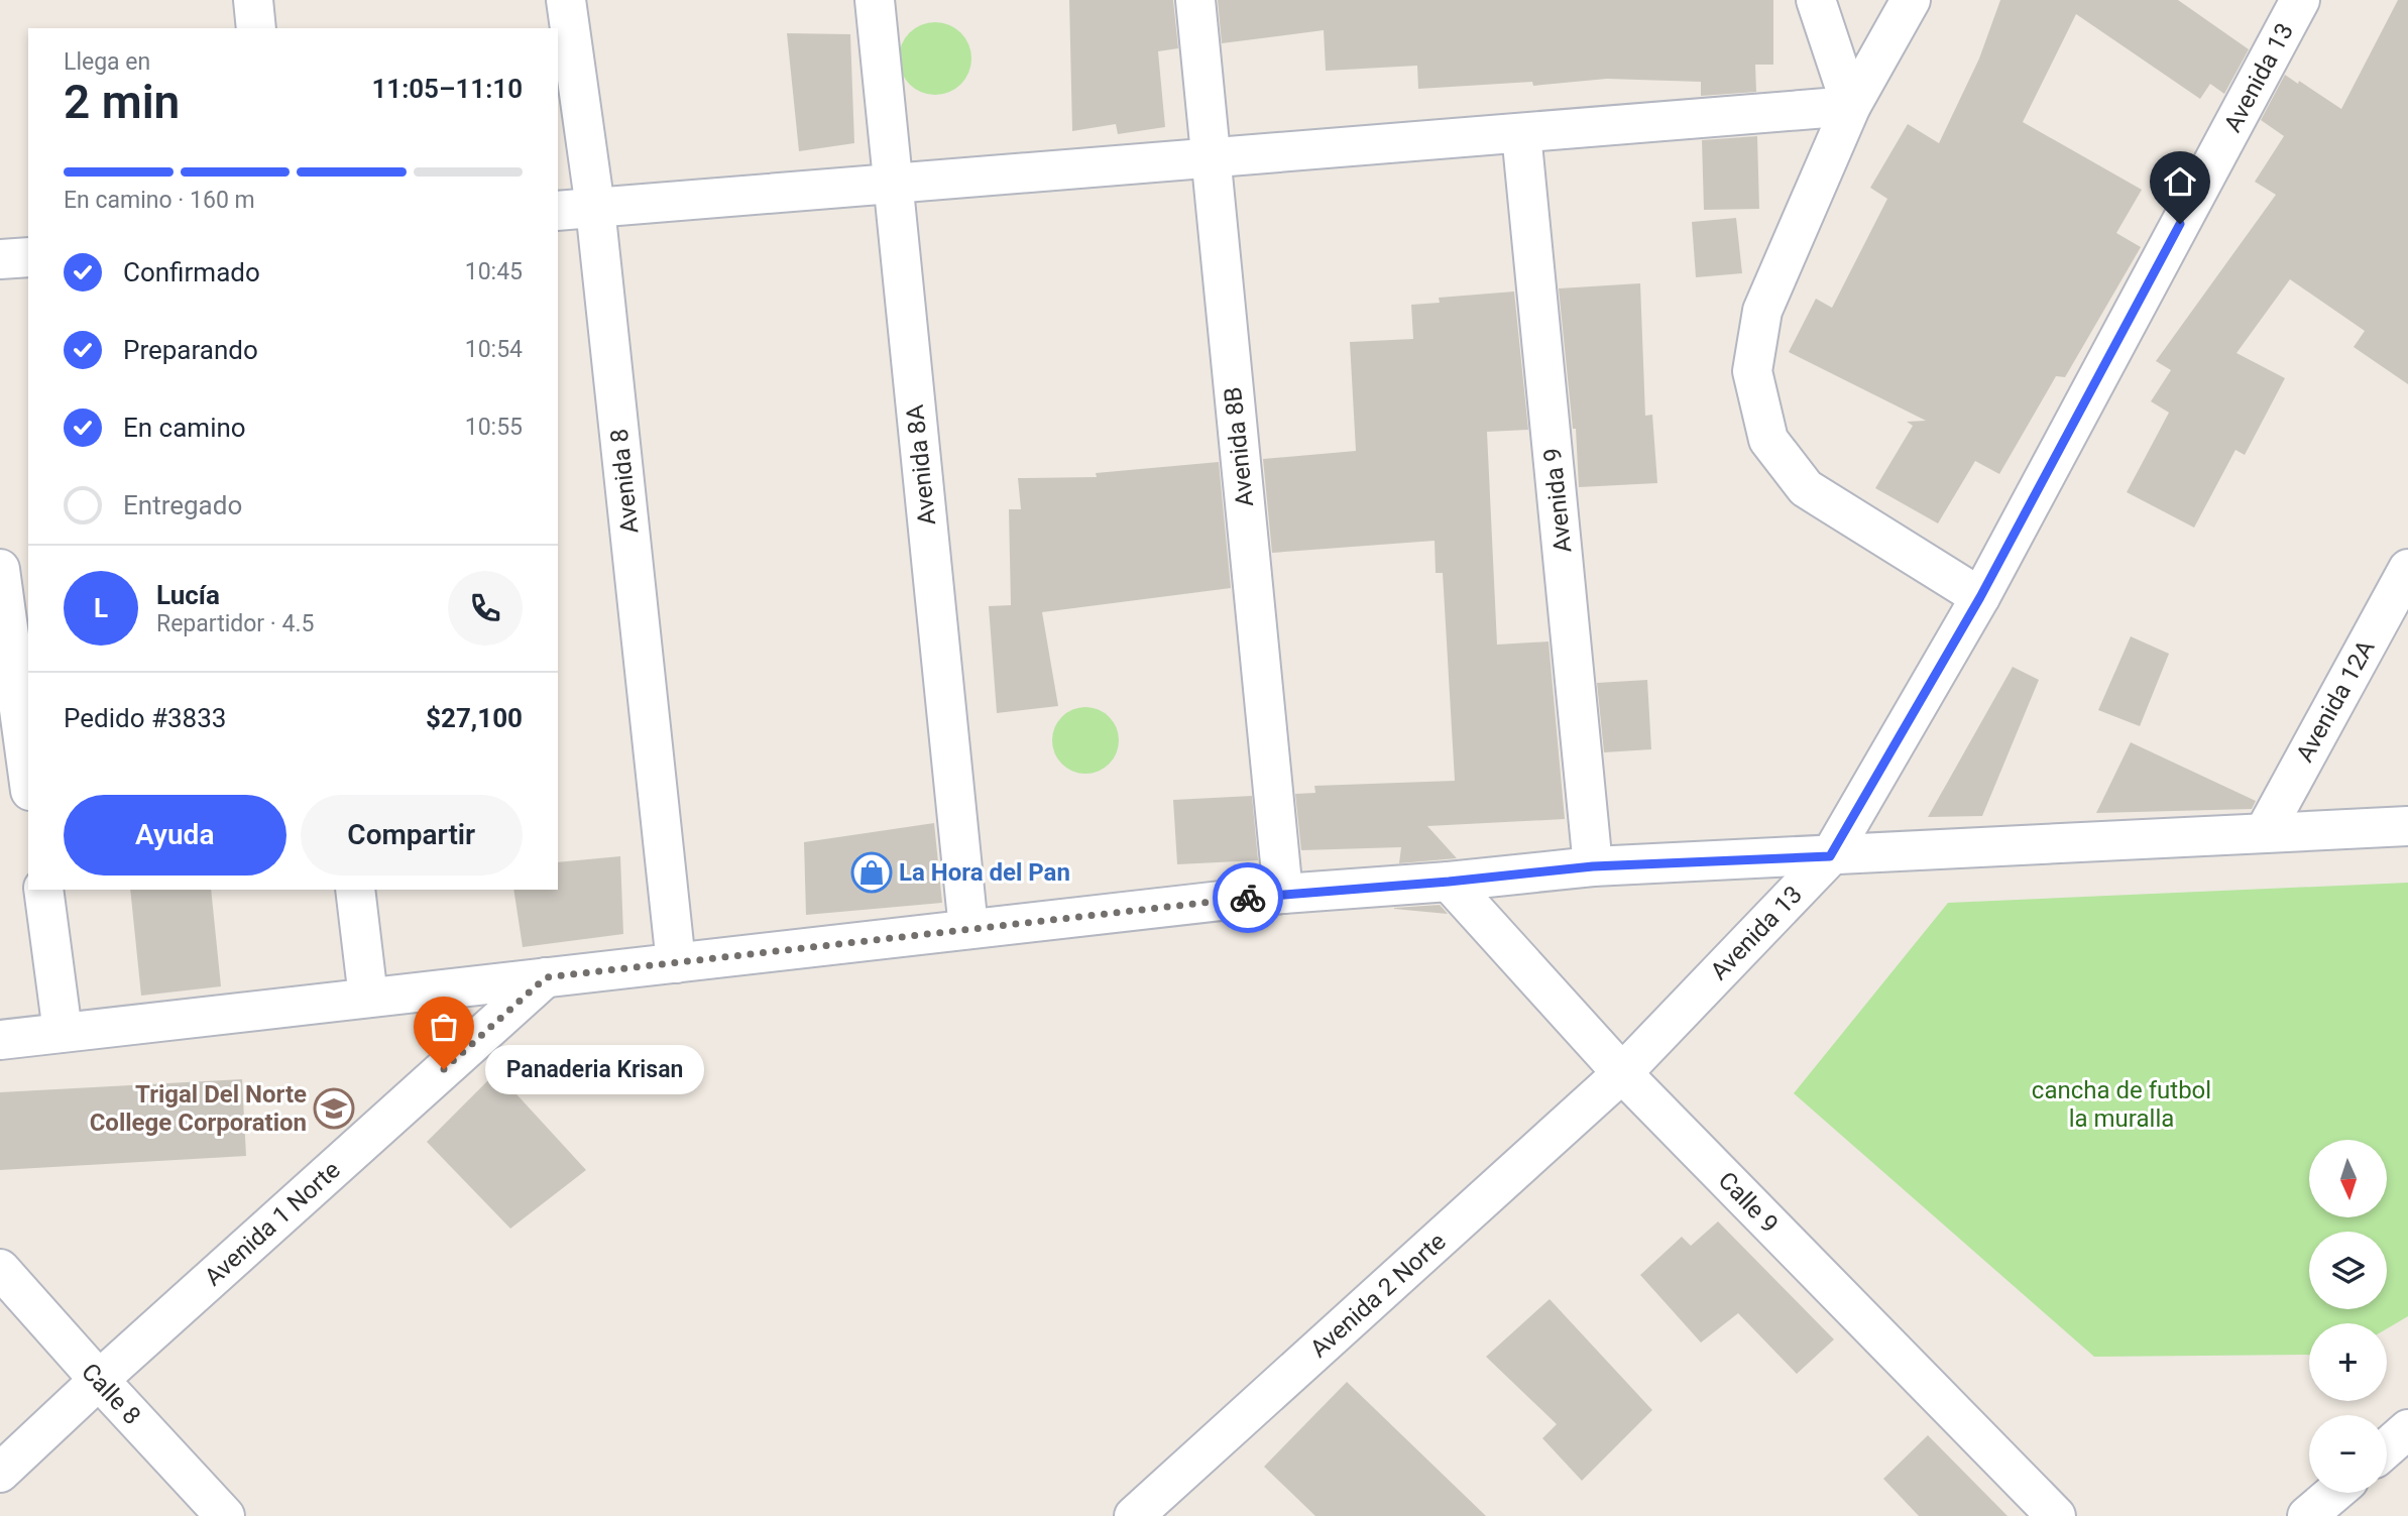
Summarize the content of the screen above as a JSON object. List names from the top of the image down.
{
  "streets": {
    "street": [
      "Avenida 13",
      "Avenida 8B",
      "Avenida 8A",
      "Avenida 8",
      "Avenida 9",
      "Avenida 12A",
      "Calle 9",
      "Avenida 1 Norte",
      "Avenida 2 Norte",
      "Calle 8"
    ]
  },
  "crossings": [
    ["Avenida 13", "Calle 9"],
    ["Avenida 13", "Avenida 2 Norte"],
    ["Calle 9", "Avenida 2 Norte"],
    ["Avenida 1 Norte", "Calle 8"]
  ],
  "parks": ["cancha de futbol la muralla"],
  "places": {
    "shop": ["La Hora del Pan"],
    "other": ["Panaderia Krisan"],
    "school or university": ["Trigal Del Norte College Corporation"]
  },
  "north": "bottom",
  "page": {
    "heading": ["2 min", "Llega en", "11:05–11:10"],
    "panel": [
      "Lucía",
      "Repartidor · 4.5",
      "Pedido #3833",
      "$27,100"
    ],
    "bar": "En camino · 160 m",
    "list": [
      ["Confirmado", "10:45"],
      ["Preparando", "10:54"],
      ["En camino", "10:55"],
      "Entregado"
    ],
    "round": "L",
    "buttons": ["Ayuda", "Compartir"],
    "bubble": "Panaderia Krisan",
    "map_buttons": ["+", "−"]
  }
}
